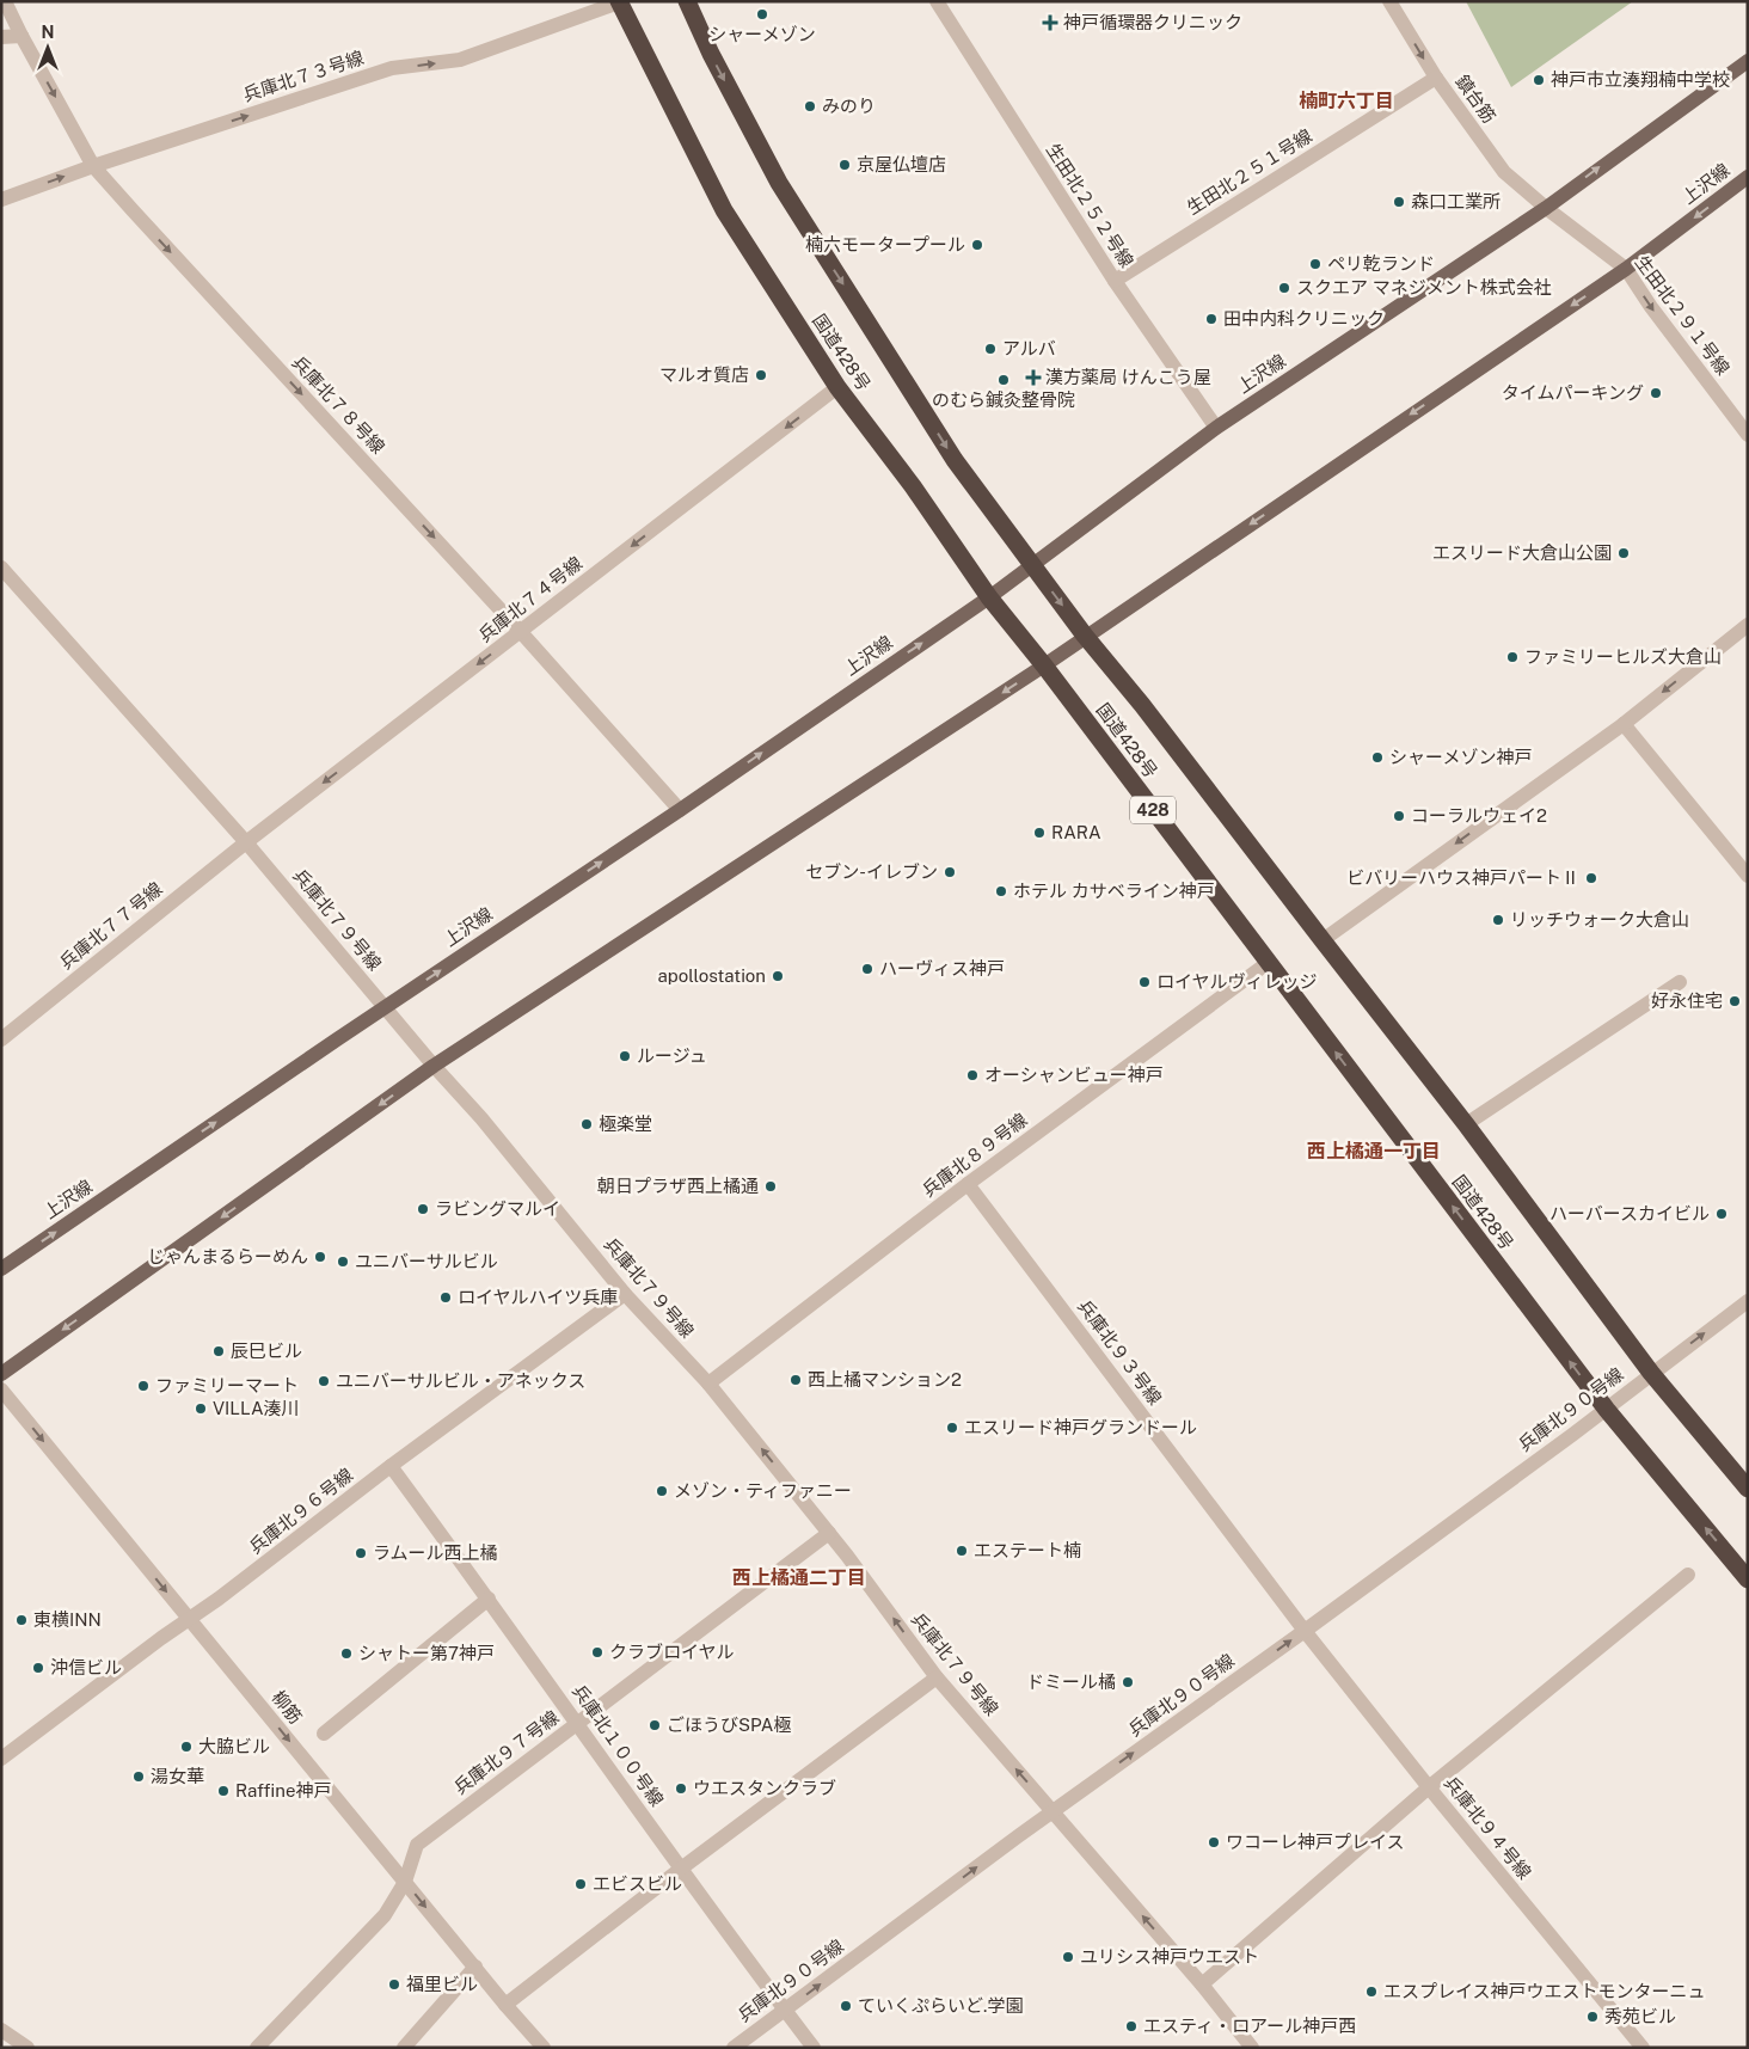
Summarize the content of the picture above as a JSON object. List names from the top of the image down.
{
  "streets": {
    "highway": ["国道428号", "428"],
    "main road": ["上沢線"],
    "street": [
      "兵庫北７３号線",
      "鎮台筋",
      "生田北２５１号線",
      "生田北２５２号線",
      "生田北２９１号線",
      "兵庫北７８号線",
      "兵庫北７４号線",
      "兵庫北７９号線",
      "兵庫北７７号線",
      "兵庫北８９号線",
      "兵庫北９３号線",
      "兵庫北９０号線",
      "兵庫北９６号線",
      "柳筋",
      "兵庫北１００号線",
      "兵庫北９７号線",
      "兵庫北９４号線"
    ]
  },
  "crossings": [
    ["兵庫北７３号線", "国道428号"],
    ["兵庫北７３号線", "兵庫北７８号線"],
    ["鎮台筋", "生田北２５１号線"],
    ["鎮台筋", "上沢線"],
    ["鎮台筋", "生田北２９１号線"],
    ["生田北２５１号線", "生田北２５２号線"],
    ["上沢線", "生田北２５２号線"],
    ["上沢線", "生田北２９１号線"],
    ["上沢線", "国道428号"],
    ["上沢線", "兵庫北７８号線"],
    ["上沢線", "兵庫北７９号線"],
    ["国道428号", "兵庫北７４号線"],
    ["国道428号", "兵庫北８９号線"],
    ["国道428号", "兵庫北９０号線"],
    ["兵庫北７８号線", "兵庫北７４号線"],
    ["兵庫北７４号線", "兵庫北７９号線"],
    ["兵庫北７４号線", "兵庫北７７号線"],
    ["兵庫北７９号線", "兵庫北７７号線"],
    ["兵庫北７９号線", "兵庫北８９号線"],
    ["兵庫北７９号線", "兵庫北９０号線"],
    ["兵庫北７９号線", "兵庫北９６号線"],
    ["兵庫北７９号線", "兵庫北９７号線"],
    ["兵庫北８９号線", "兵庫北９３号線"],
    ["兵庫北９３号線", "兵庫北９０号線"],
    ["兵庫北９３号線", "兵庫北９４号線"],
    ["兵庫北９０号線", "兵庫北１００号線"],
    ["兵庫北９０号線", "兵庫北９４号線"],
    ["兵庫北９６号線", "柳筋"],
    ["兵庫北９６号線", "兵庫北１００号線"],
    ["柳筋", "兵庫北９７号線"],
    ["兵庫北１００号線", "兵庫北９７号線"]
  ],
  "one_way": [
    "兵庫北７３号線",
    "生田北２９１号線",
    "兵庫北７８号線",
    "兵庫北７４号線",
    "兵庫北７９号線",
    "兵庫北９０号線",
    "柳筋"
  ],
  "districts": ["楠町六丁目", "西上橘通一丁目", "西上橘通二丁目"],
  "places": {
    "other": [
      "シャーメゾン",
      "神戸市立湊翔楠中学校",
      "みのり",
      "京屋仏壇店",
      "森口工業所",
      "楠六モータープール",
      "ペリ乾ランド",
      "スクエア マネジメント株式会社",
      "田中内科クリニック",
      "アルバ",
      "マルオ質店",
      "のむら鍼灸整骨院",
      "タイムパーキング",
      "エスリード大倉山公園",
      "ファミリーヒルズ大倉山",
      "シャーメゾン神戸",
      "コーラルウェイ2",
      "RARA",
      "セブン-イレブン",
      "ビバリーハウス神戸パートⅡ",
      "ホテル カサベライン神戸",
      "リッチウォーク大倉山",
      "ハーヴィス神戸",
      "apollostation",
      "ロイヤルヴィレッジ",
      "好永住宅",
      "ルージュ",
      "オーシャンビュー神戸",
      "極楽堂",
      "朝日プラザ西上橘通",
      "ラビングマルイ",
      "ハーバースカイビル",
      "じゃんまるらーめん",
      "ユニバーサルビル",
      "ロイヤルハイツ兵庫",
      "辰巳ビル",
      "西上橘マンション2",
      "ユニバーサルビル・アネックス",
      "ファミリーマート",
      "VILLA湊川",
      "エスリード神戸グランドール",
      "メゾン・ティファニー",
      "エステート楠",
      "ラムール西上橘",
      "東横INN",
      "クラブロイヤル",
      "シャトー第7神戸",
      "沖信ビル",
      "ドミール橘",
      "ごほうびSPA極",
      "大脇ビル",
      "湯女華",
      "ウエスタンクラブ",
      "Raffine神戸",
      "ワコーレ神戸プレイス",
      "エビスビル",
      "ユリシス神戸ウエスト",
      "福里ビル",
      "エスプレイス神戸ウエストモンターニュ",
      "ていくぷらいど.学園",
      "秀苑ビル",
      "エスティ・ロアール神戸西"
    ],
    "health": ["神戸循環器クリニック", "漢方薬局 けんこう屋"]
  },
  "north": "top"
}
